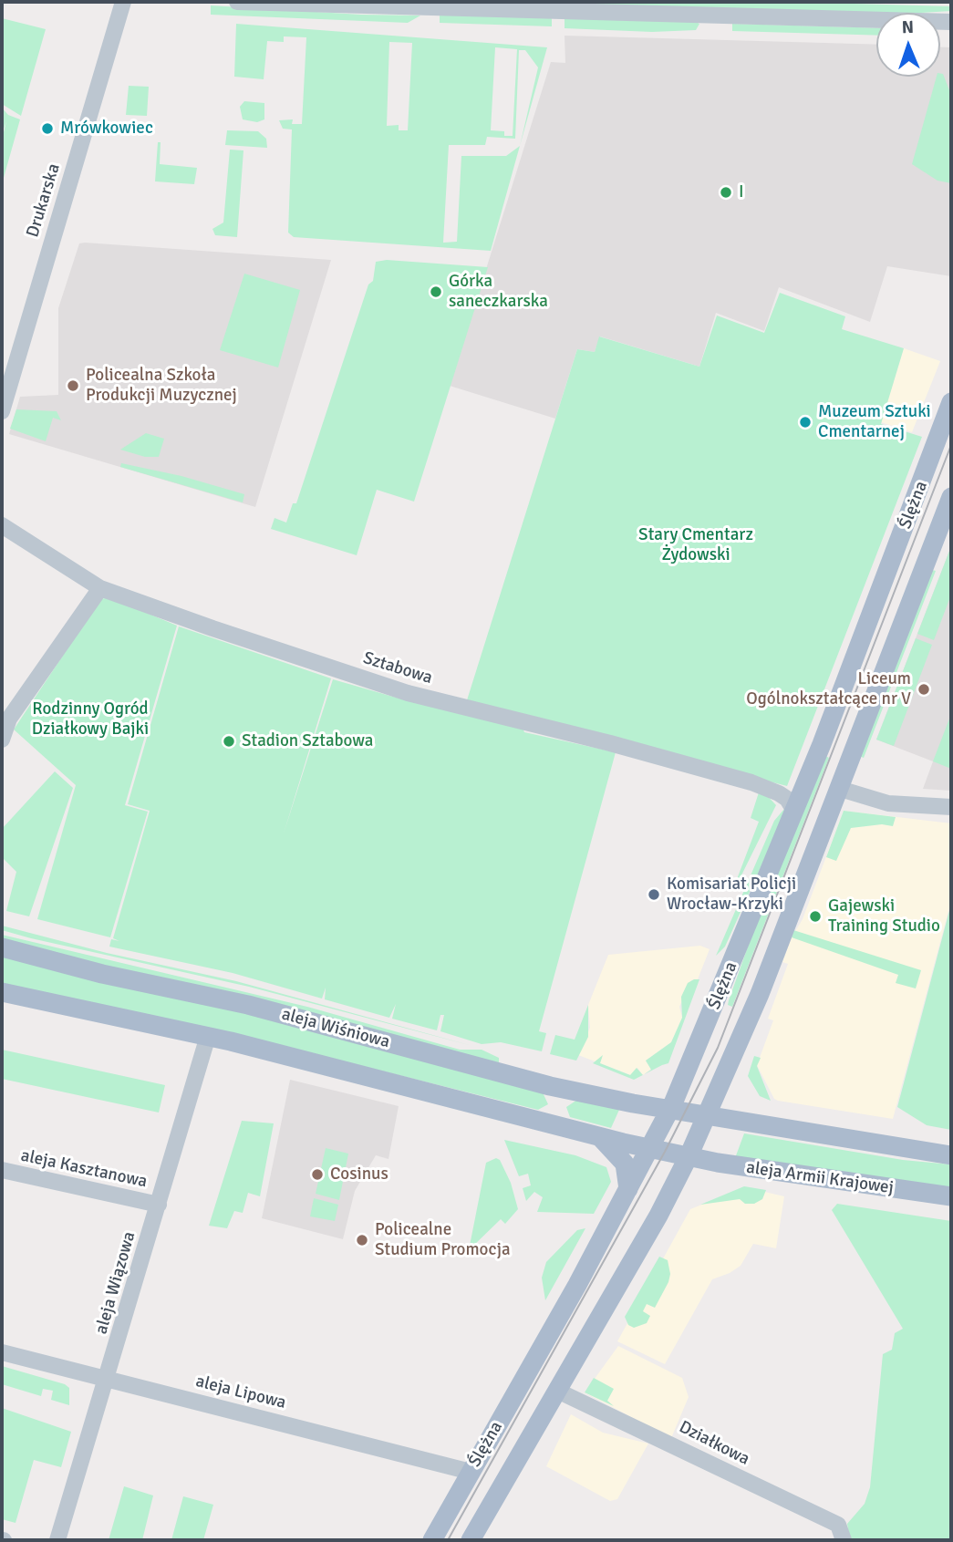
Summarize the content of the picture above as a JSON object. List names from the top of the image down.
{
  "streets": {
    "main road": ["Ślężna", "aleja Wiśniowa", "aleja Armii Krajowej"],
    "street": [
      "Drukarska",
      "Sztabowa",
      "aleja Kasztanowa",
      "aleja Wiązowa",
      "aleja Lipowa",
      "Działkowa"
    ]
  },
  "crossings": [
    ["Ślężna", "Sztabowa"],
    ["Ślężna", "aleja Wiśniowa"],
    ["Ślężna", "aleja Armii Krajowej"],
    ["Ślężna", "aleja Lipowa"],
    ["Ślężna", "Działkowa"],
    ["aleja Kasztanowa", "aleja Wiązowa"],
    ["aleja Wiązowa", "aleja Lipowa"]
  ],
  "parks": ["Stary Cmentarz Żydowski", "Rodzinny Ogród Działkowy Bajki"],
  "places": [
    "Mrówkowiec",
    "I",
    "Górka saneczkarska",
    "Policealna Szkoła Produkcji Muzycznej",
    "Muzeum Sztuki Cmentarnej",
    "Liceum Ogólnokształcące nr V",
    "Stadion Sztabowa",
    "Komisariat Policji Wrocław-Krzyki",
    "Gajewski Training Studio",
    "Cosinus",
    "Policealne Studium Promocja"
  ],
  "north": "top"
}
